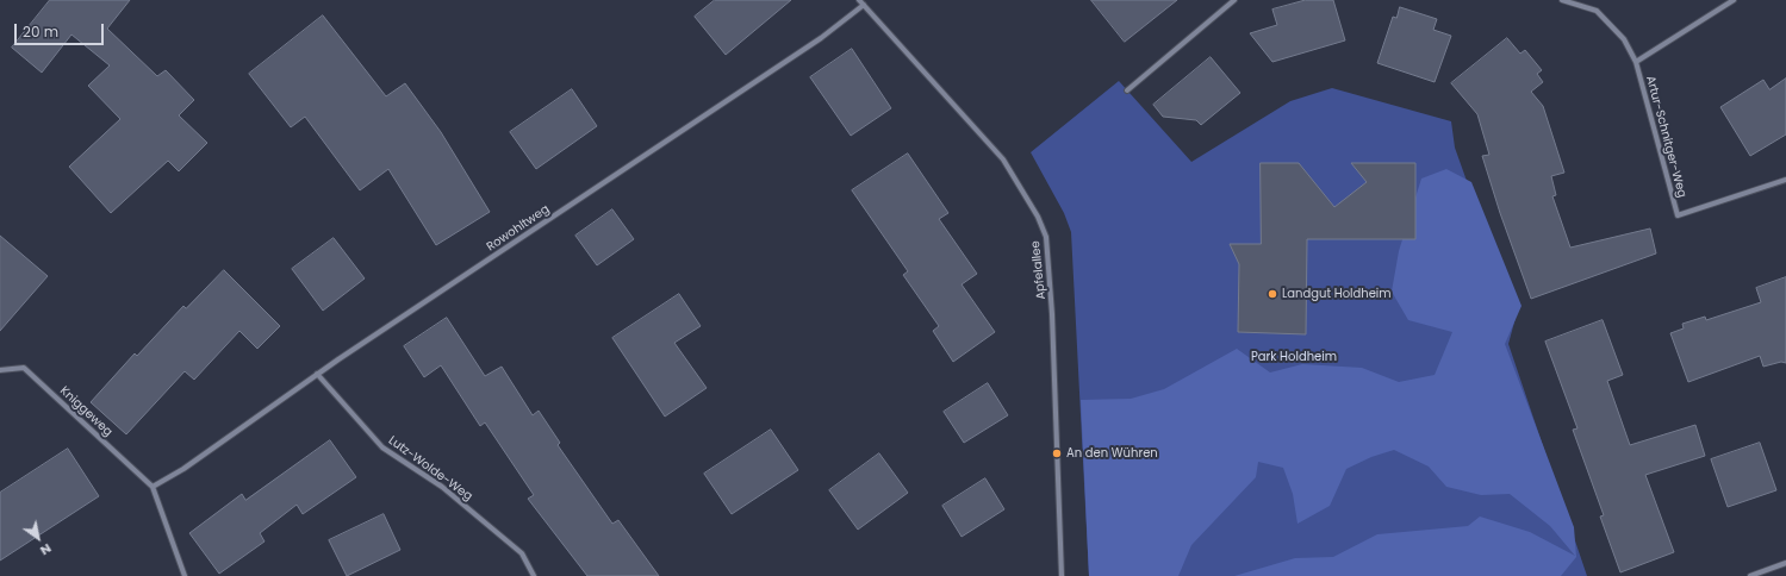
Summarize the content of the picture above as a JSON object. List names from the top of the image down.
{
  "streets": {
    "street": [
      "Artur-Schnitger-Weg",
      "Rowohltweg",
      "Apfelallee",
      "Kniggeweg",
      "Lutz-Wolde-Weg"
    ]
  },
  "crossings": [
    ["Rowohltweg", "Apfelallee"],
    ["Rowohltweg", "Kniggeweg"],
    ["Rowohltweg", "Lutz-Wolde-Weg"]
  ],
  "parks": ["Park Holdheim"],
  "places": ["Landgut Holdheim", "An den Wühren"],
  "scale_bar": "20 m",
  "north": "bottom right"
}
